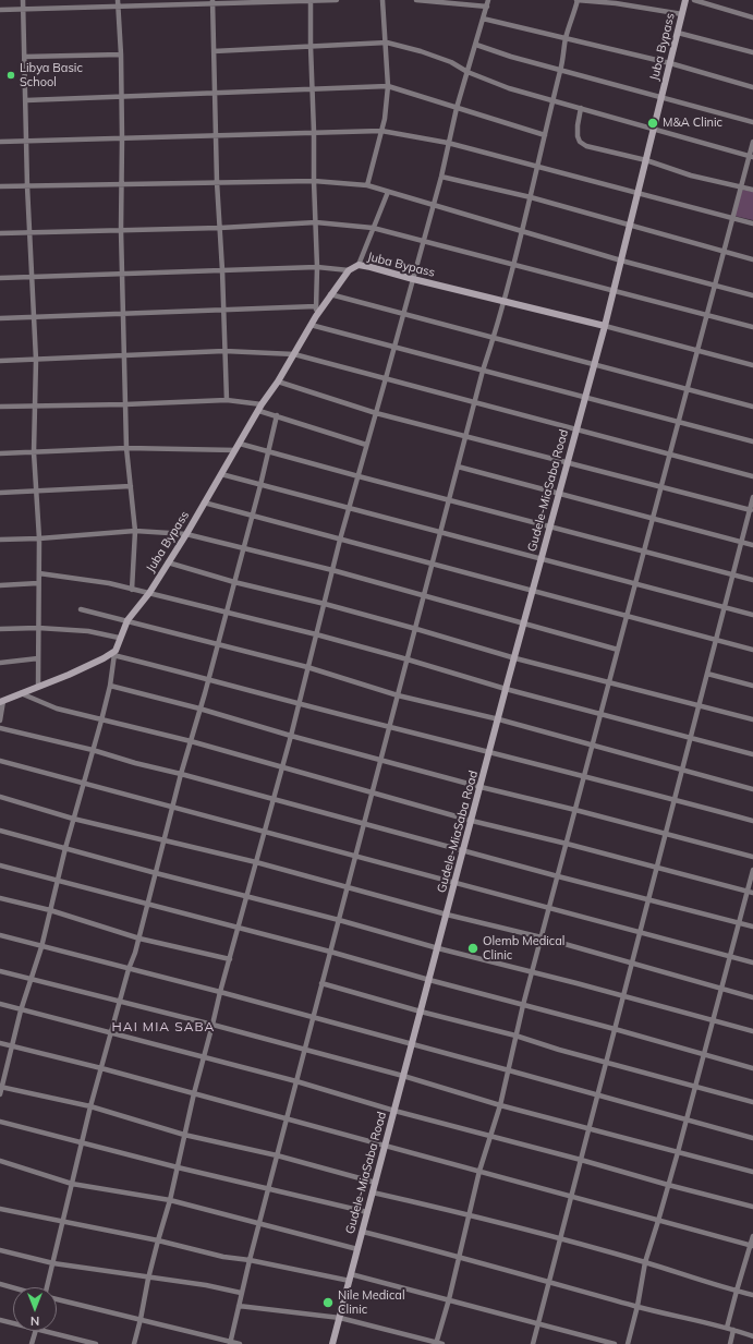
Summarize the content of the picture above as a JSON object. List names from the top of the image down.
{
  "streets": {
    "main road": ["Juba Bypass", "Gudele-MiaSaba Road"]
  },
  "crossings": [
    ["Juba Bypass", "Gudele-MiaSaba Road"]
  ],
  "districts": ["HAI MIA SABA"],
  "places": [
    "Libya Basic School",
    "M&A Clinic",
    "Olemb Medical Clinic",
    "Nile Medical Clinic"
  ],
  "north": "bottom"
}
